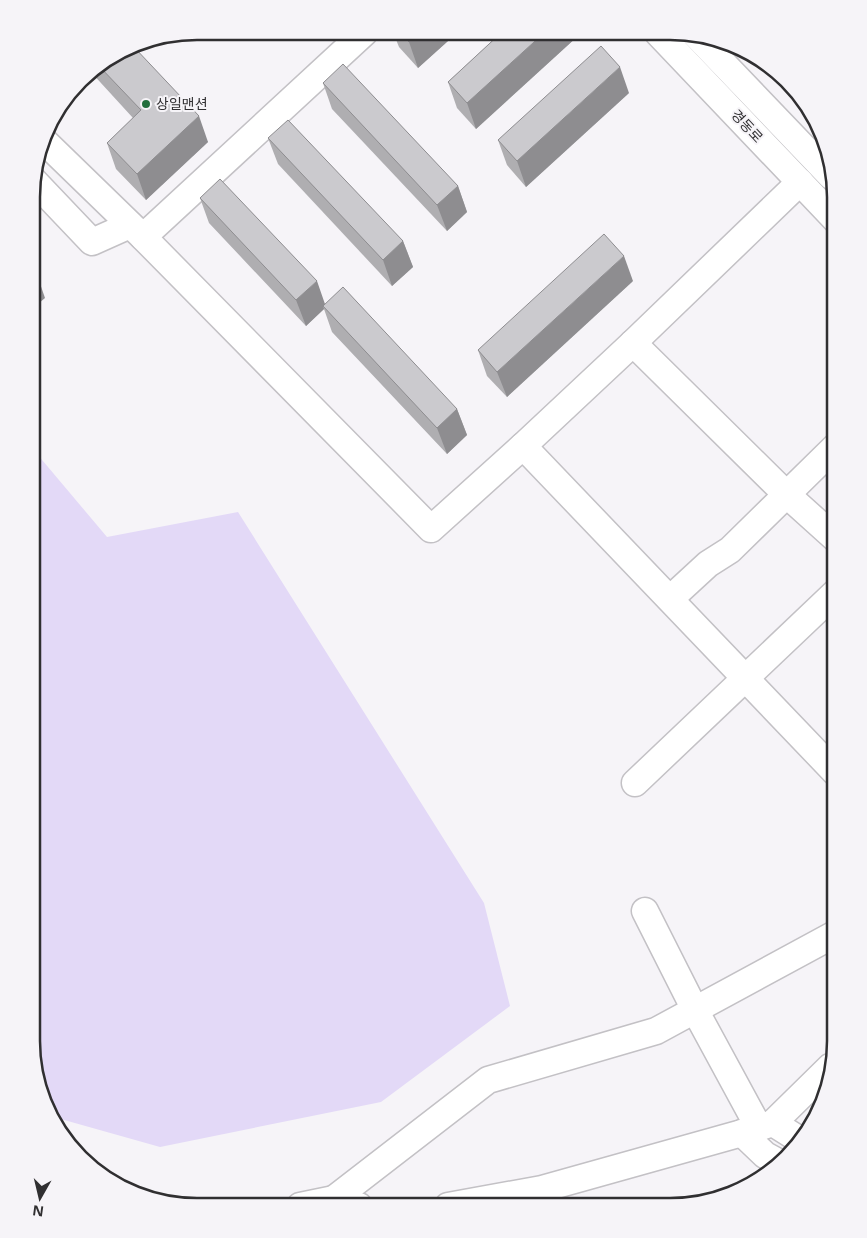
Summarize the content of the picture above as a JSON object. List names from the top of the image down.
{
  "streets": {
    "street": ["경동로"]
  },
  "places": ["상일맨션"],
  "north": "bottom"
}
